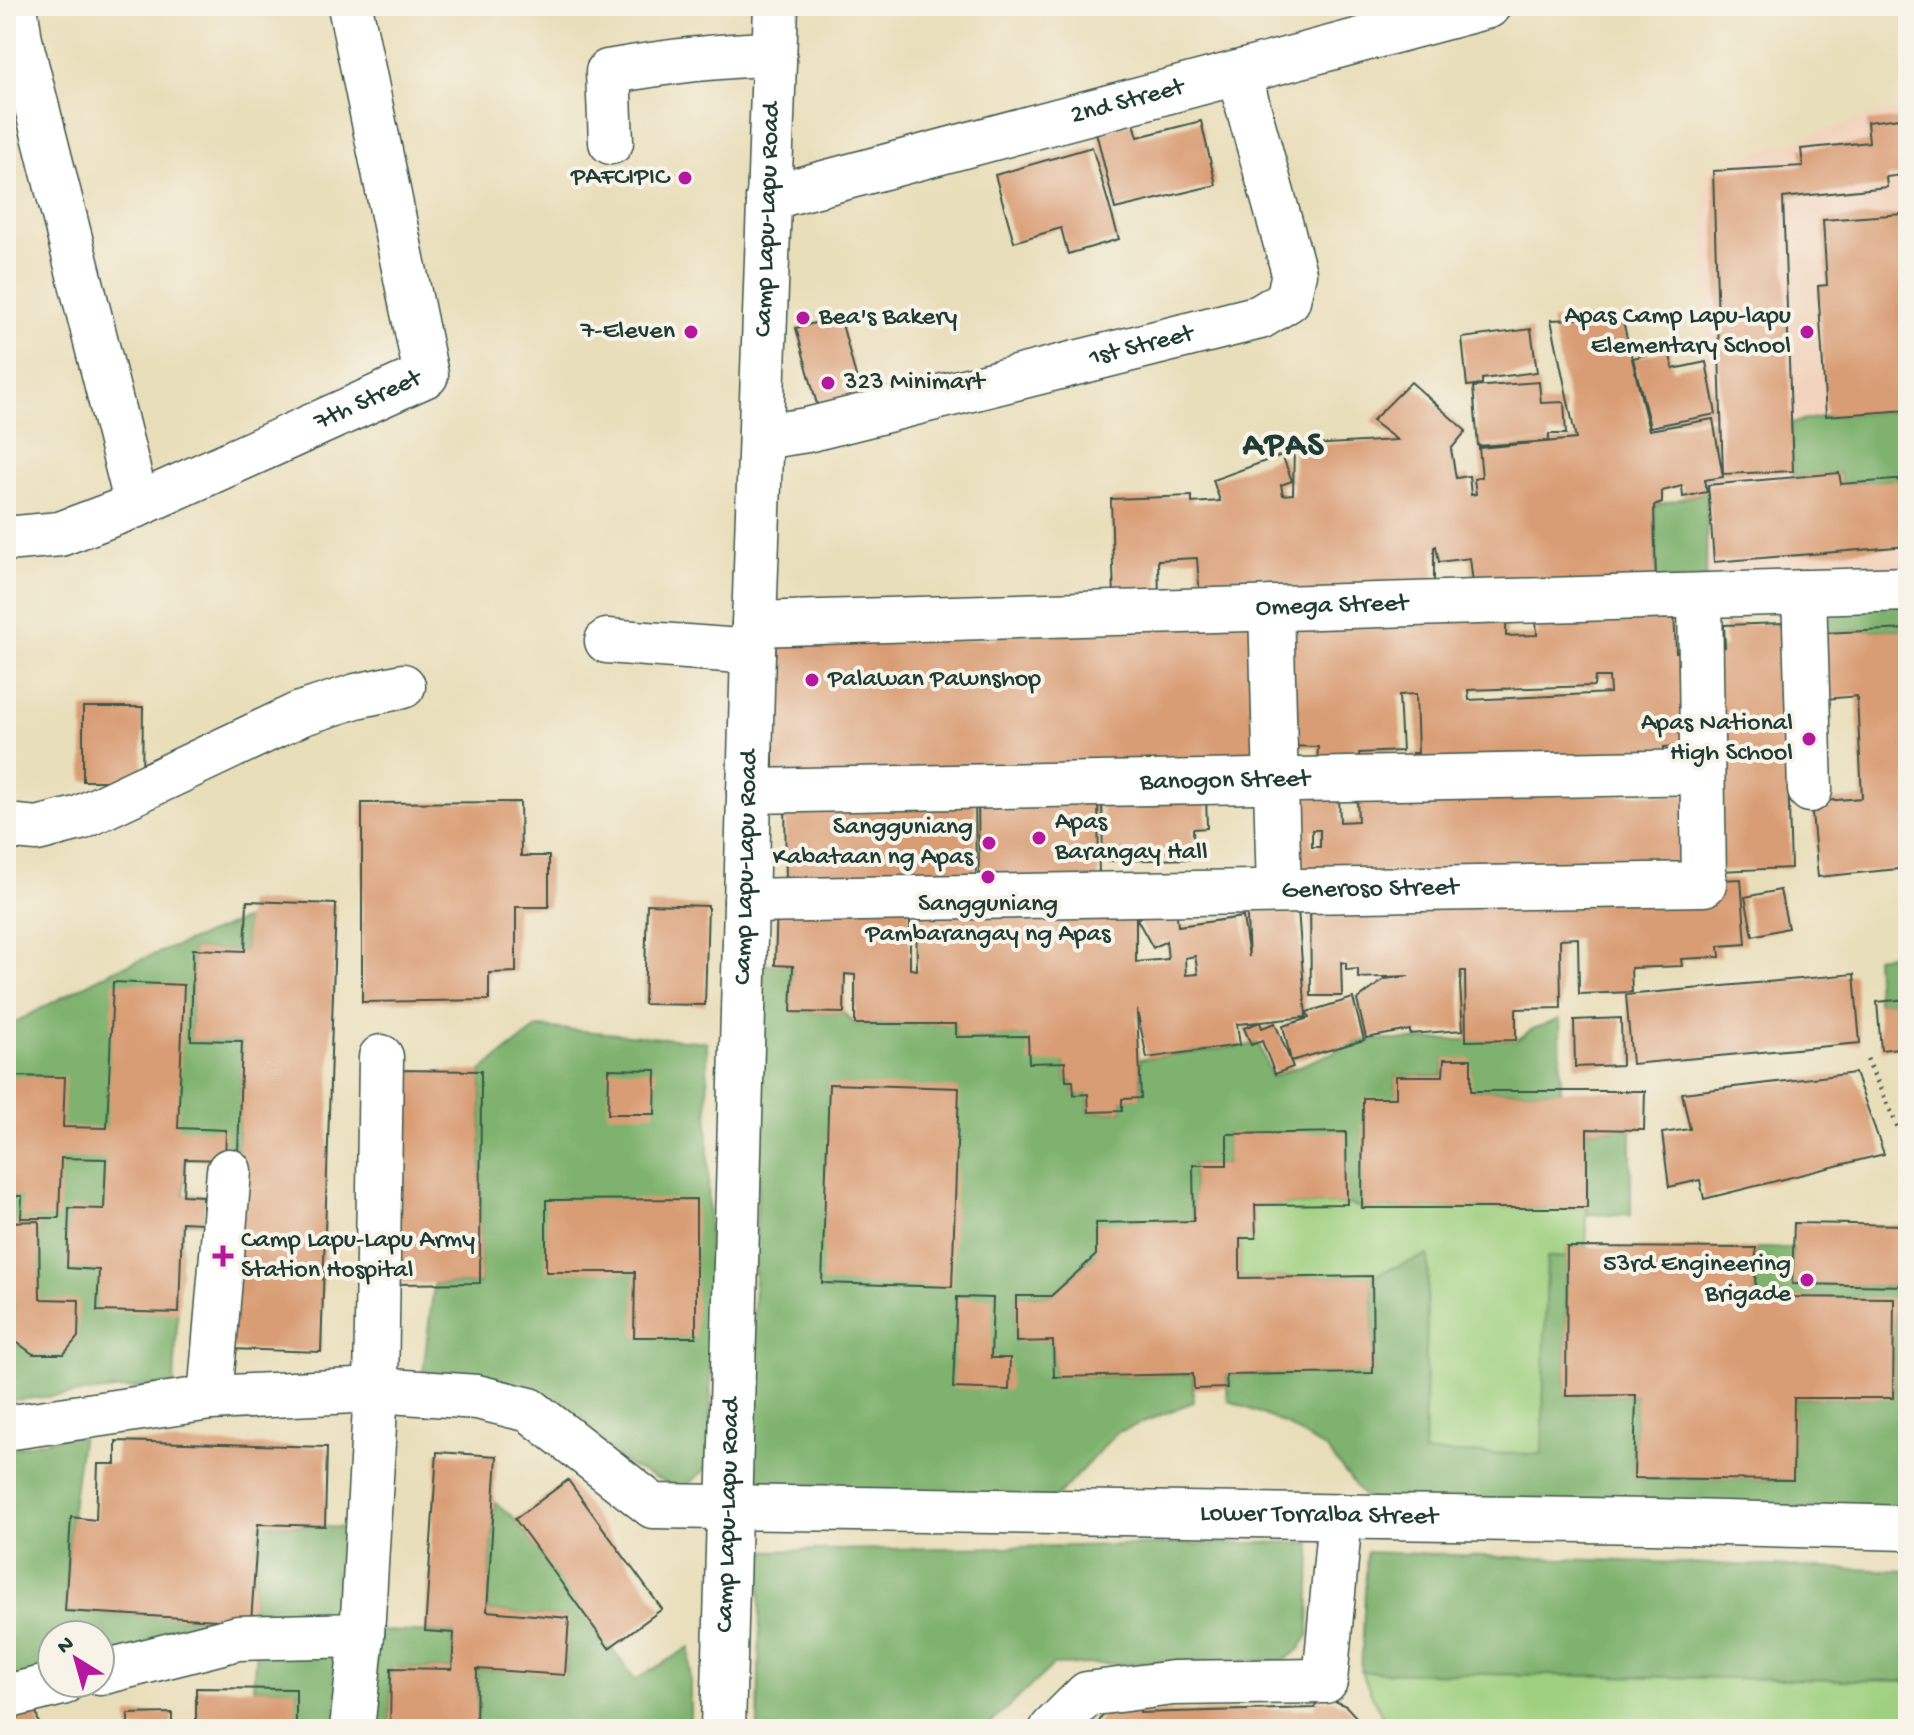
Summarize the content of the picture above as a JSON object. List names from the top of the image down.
{
  "streets": {
    "street": [
      "2nd Street",
      "Camp Lapu-Lapu Road",
      "1st Street",
      "7th Street",
      "Omega Street",
      "Banogon Street",
      "Generoso Street",
      "Lower Torralba Street"
    ]
  },
  "crossings": [
    ["2nd Street", "Camp Lapu-Lapu Road"],
    ["2nd Street", "1st Street"],
    ["Camp Lapu-Lapu Road", "1st Street"],
    ["Camp Lapu-Lapu Road", "Omega Street"],
    ["Camp Lapu-Lapu Road", "Banogon Street"],
    ["Camp Lapu-Lapu Road", "Generoso Street"],
    ["Camp Lapu-Lapu Road", "Lower Torralba Street"],
    ["Omega Street", "Generoso Street"],
    ["Banogon Street", "Generoso Street"]
  ],
  "districts": ["APAS"],
  "places": {
    "other": [
      "PAFCIPIC",
      "Bea's Bakery",
      "7-Eleven",
      "Apas Camp Lapu-lapu Elementary School",
      "323 Minimart",
      "Palawan Pawnshop",
      "Apas National High School",
      "Apas Barangay Hall",
      "Sangguniang Kabataan ng Apas",
      "Sangguniang Pambarangay ng Apas",
      "53rd Engineering Brigade"
    ],
    "health": ["Camp Lapu-Lapu Army Station Hospital"]
  },
  "north": "top left"
}
